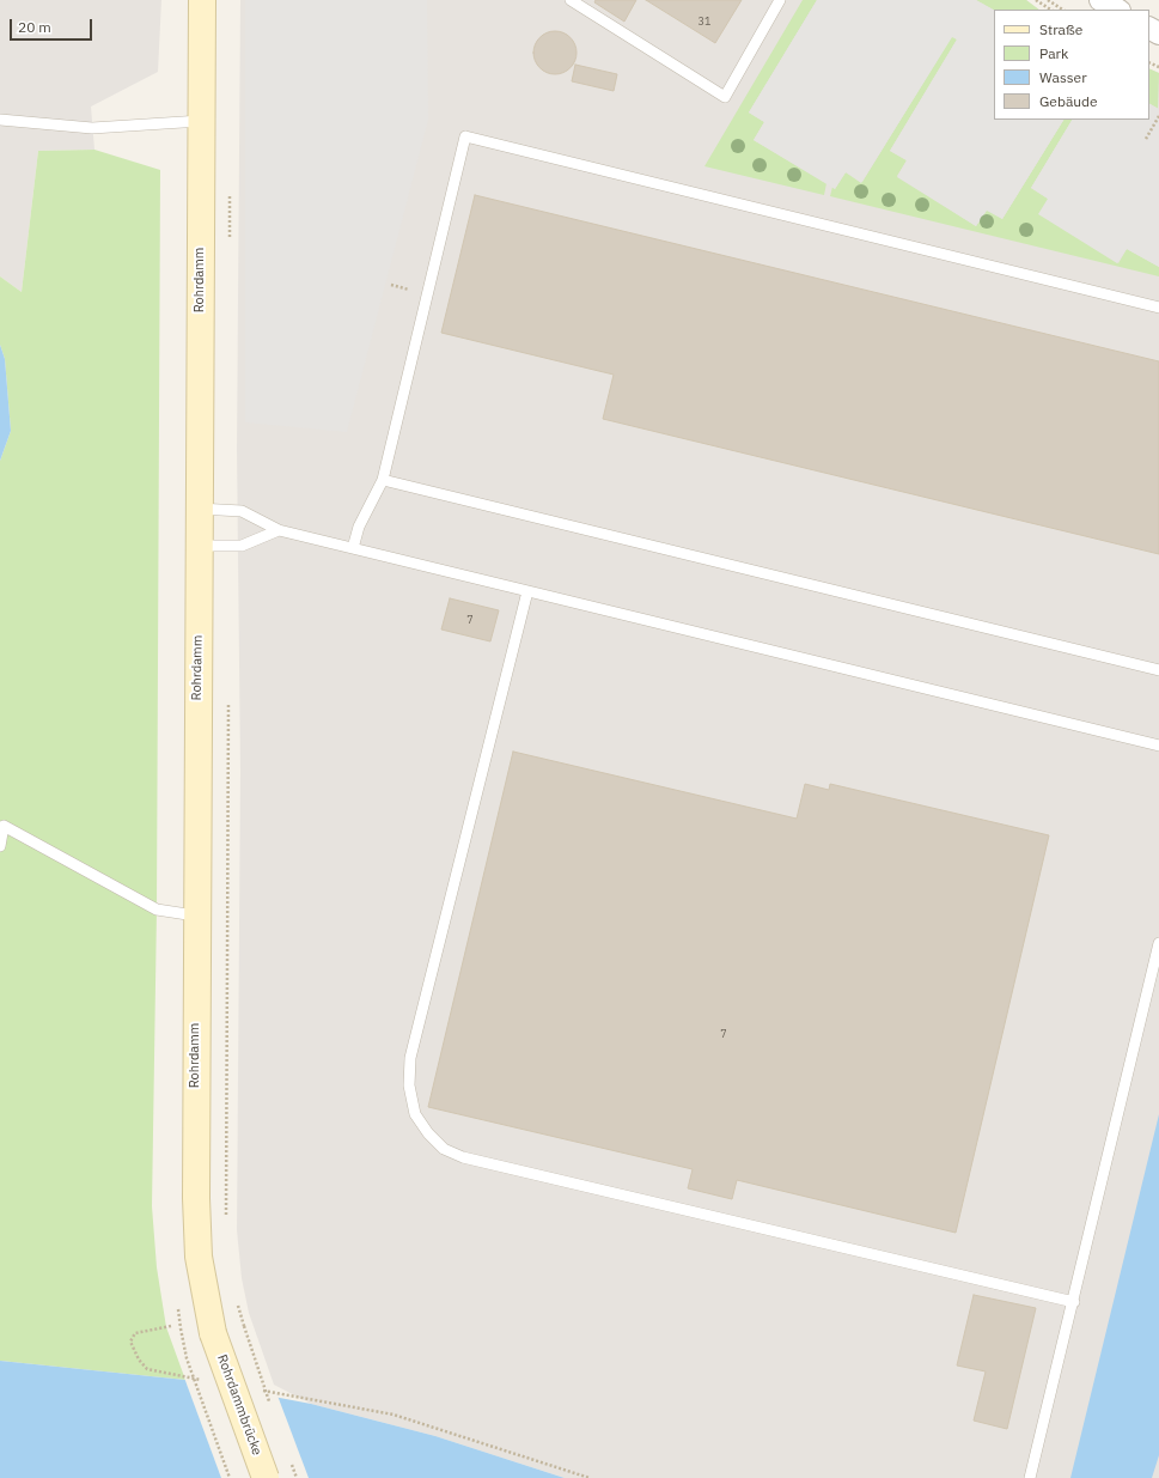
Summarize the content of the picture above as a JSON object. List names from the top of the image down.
{
  "streets": {
    "main road": ["Rohrdamm", "Rohrdammbrücke"]
  },
  "crossings": [
    ["Rohrdamm", "Rohrdammbrücke"]
  ],
  "house_numbers": ["31", "7", "7"],
  "legend": [
    "Straße",
    "Park",
    "Wasser",
    "Gebäude"
  ],
  "scale_bar": "20 m"
}
